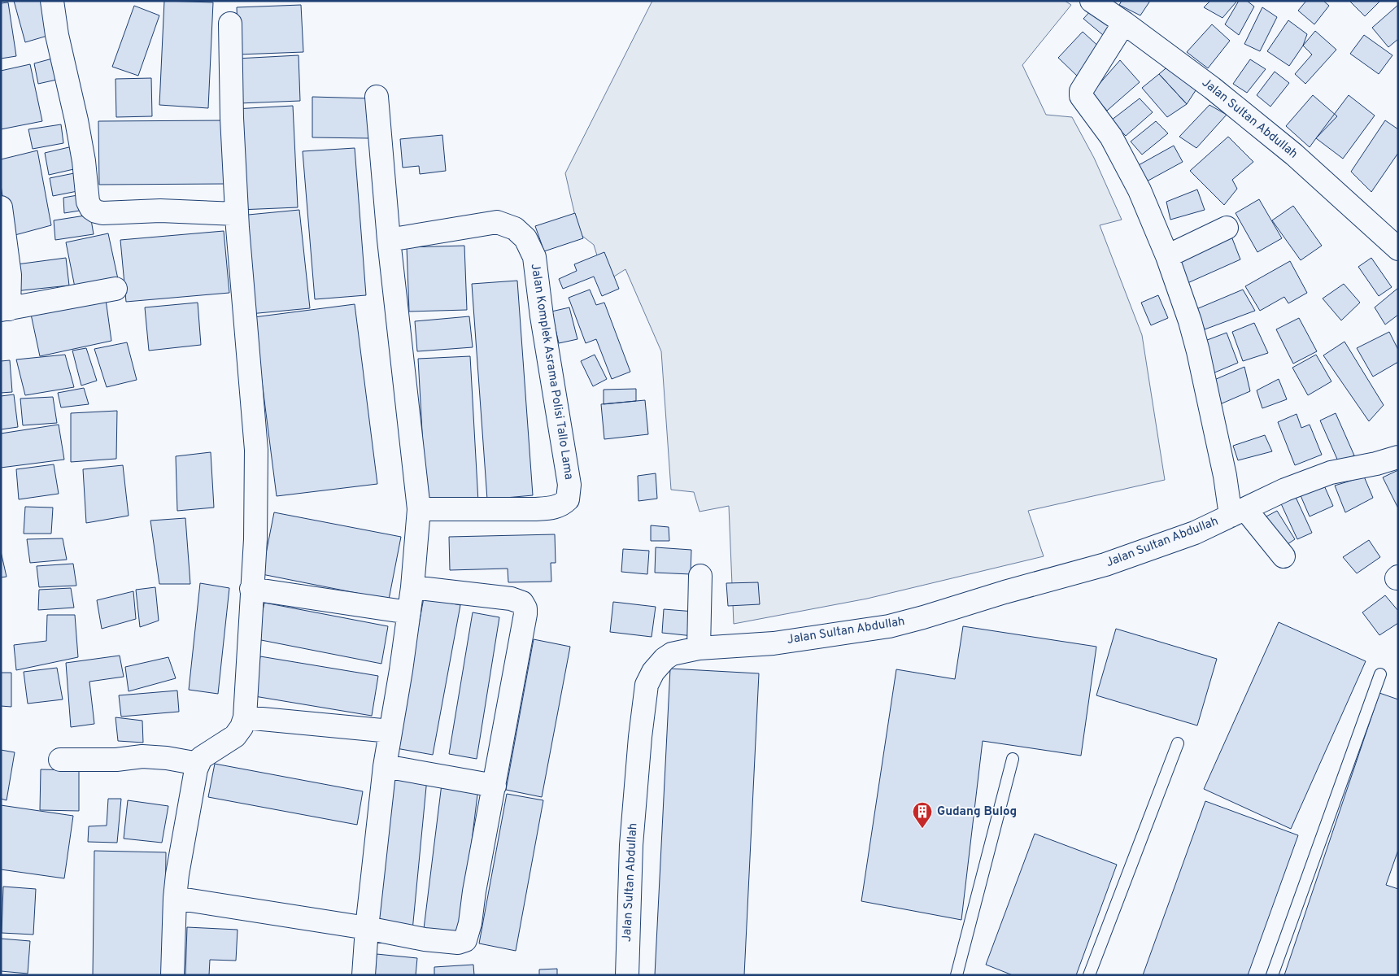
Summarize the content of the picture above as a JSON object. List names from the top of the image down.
{
  "streets": {
    "street": ["Jalan Sultan Abdullah", "Jalan Komplek Asrama Polisi Tallo Lama"]
  },
  "places": {
    "building": ["Gudang Bulog"]
  }
}
